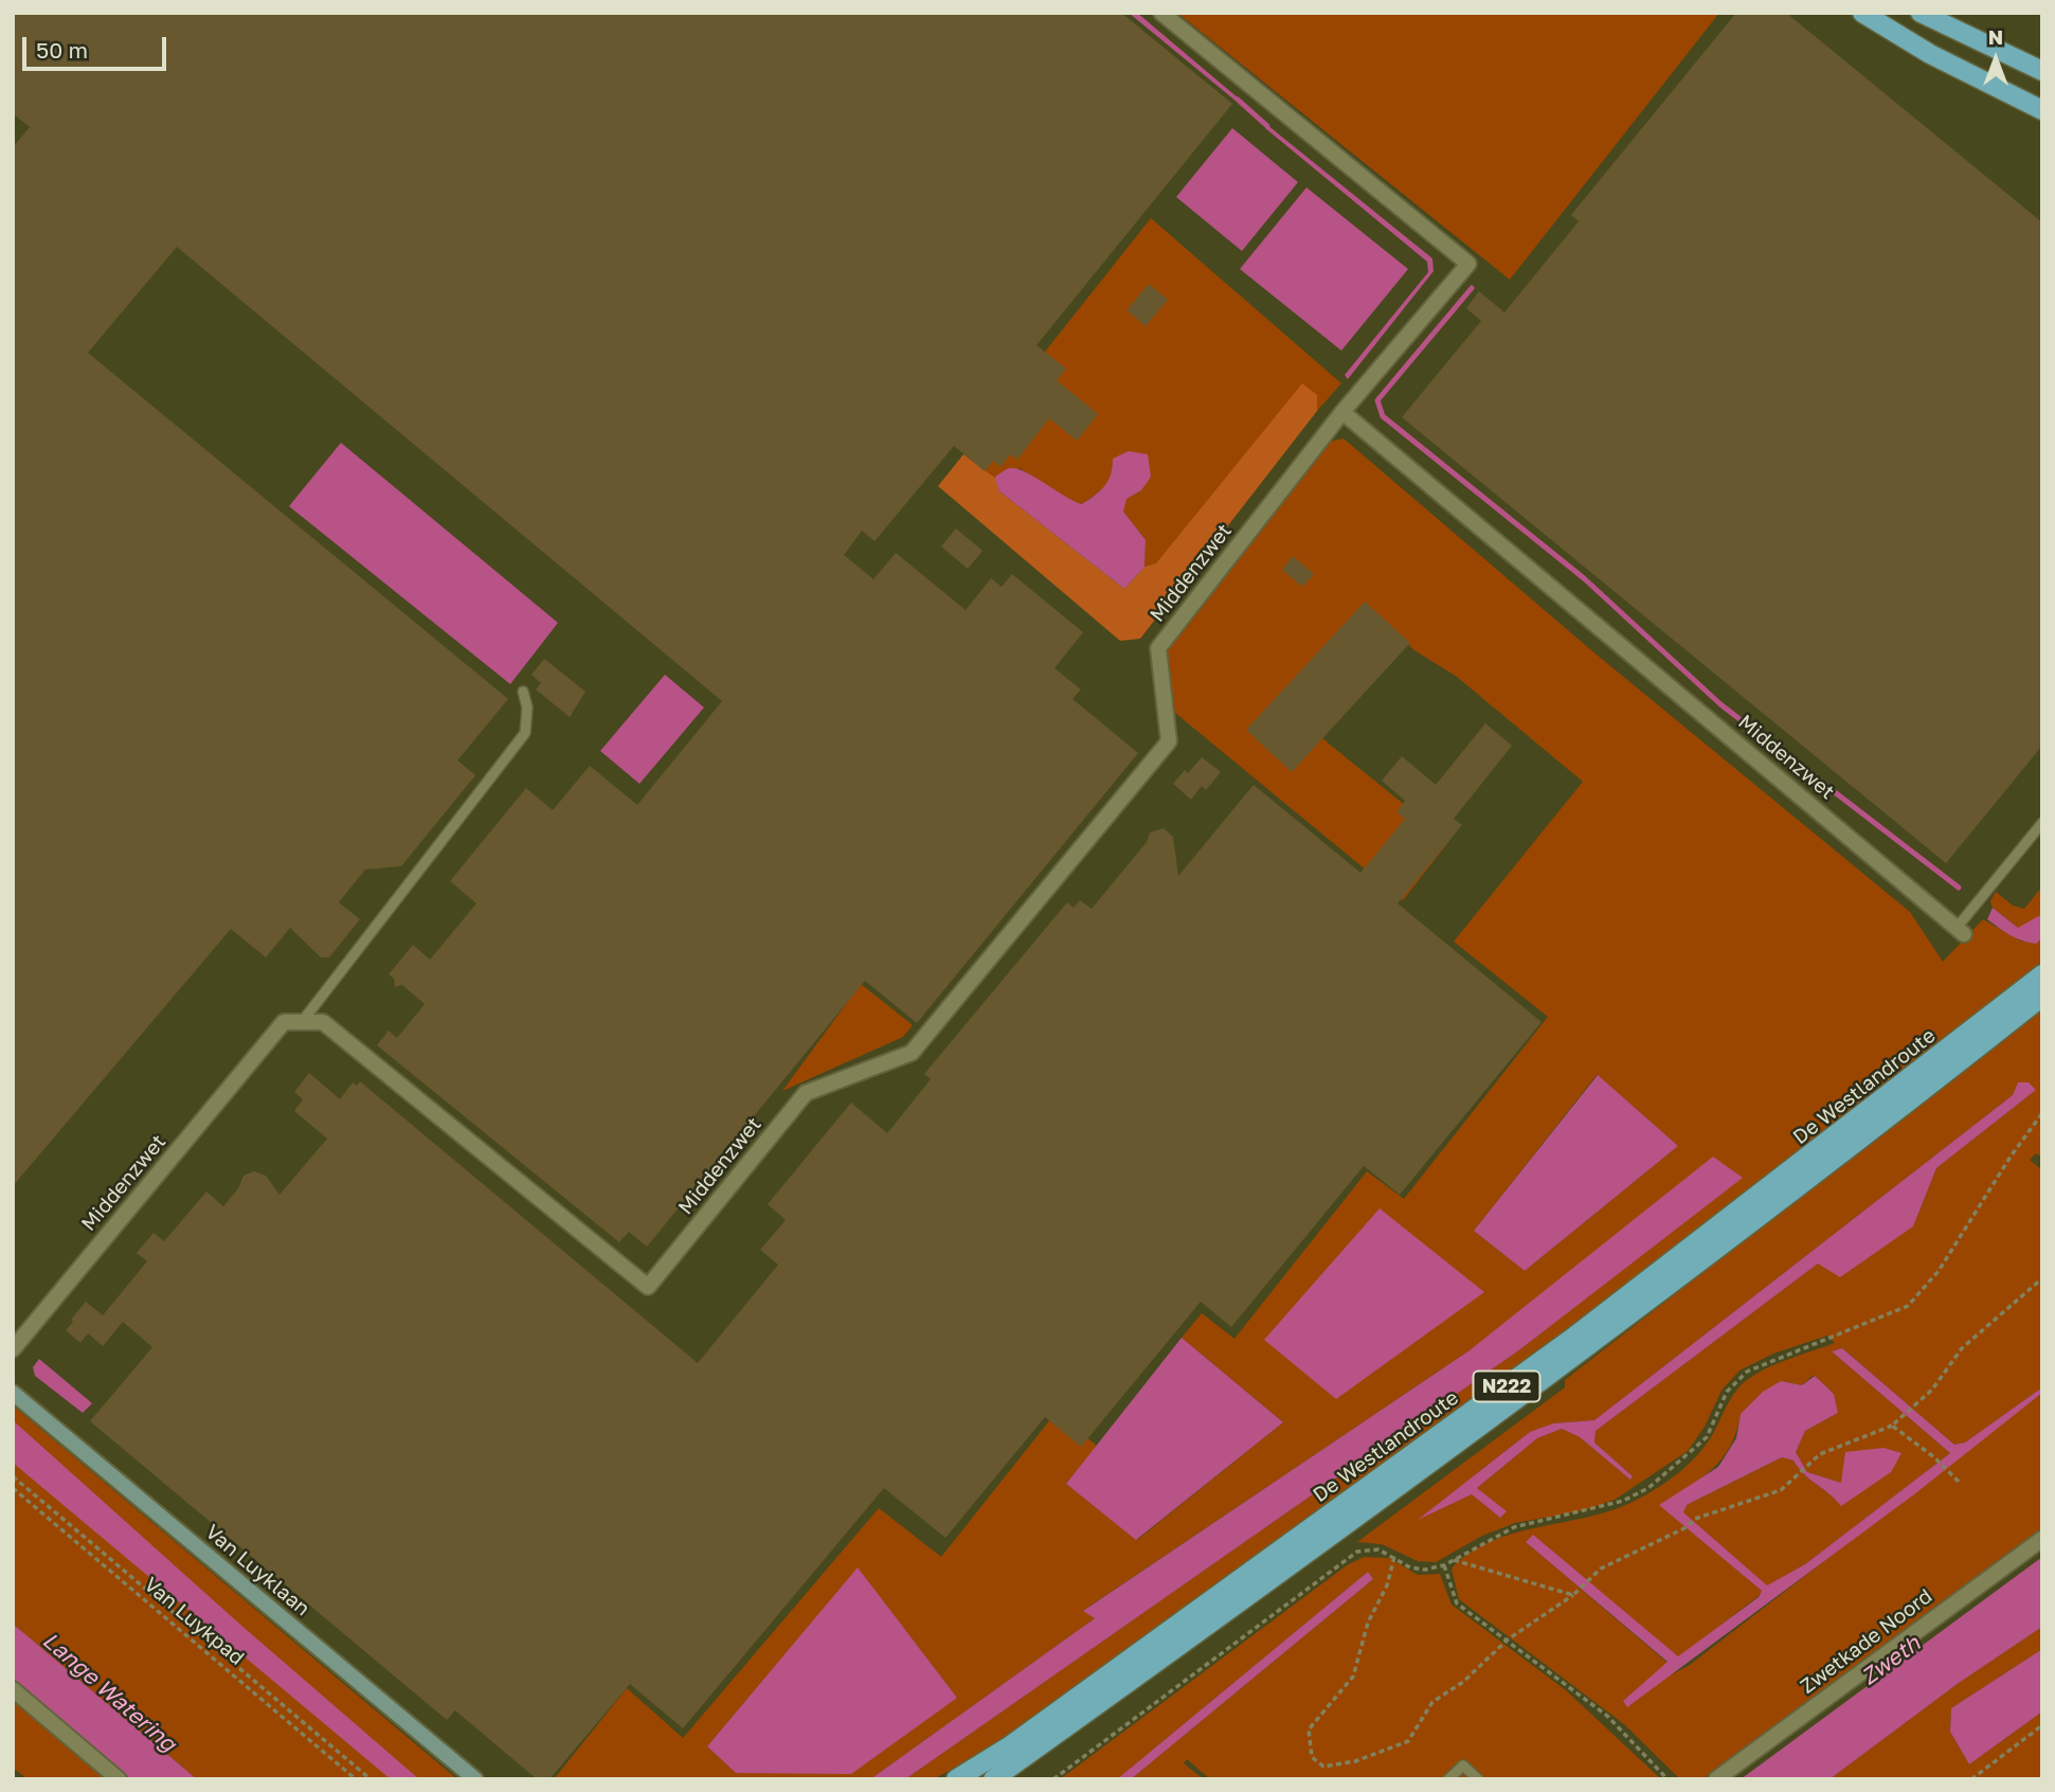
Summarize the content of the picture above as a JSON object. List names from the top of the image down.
{
  "streets": {
    "main road": ["De Westlandroute", "N222"],
    "street": ["Middenzwet", "Van Luyklaan", "Zwetkade Noord"],
    "path": ["Van Luykpad"]
  },
  "water": ["Zweth", "Lange Watering"],
  "scale_bar": "50 m",
  "north": "top"
}
